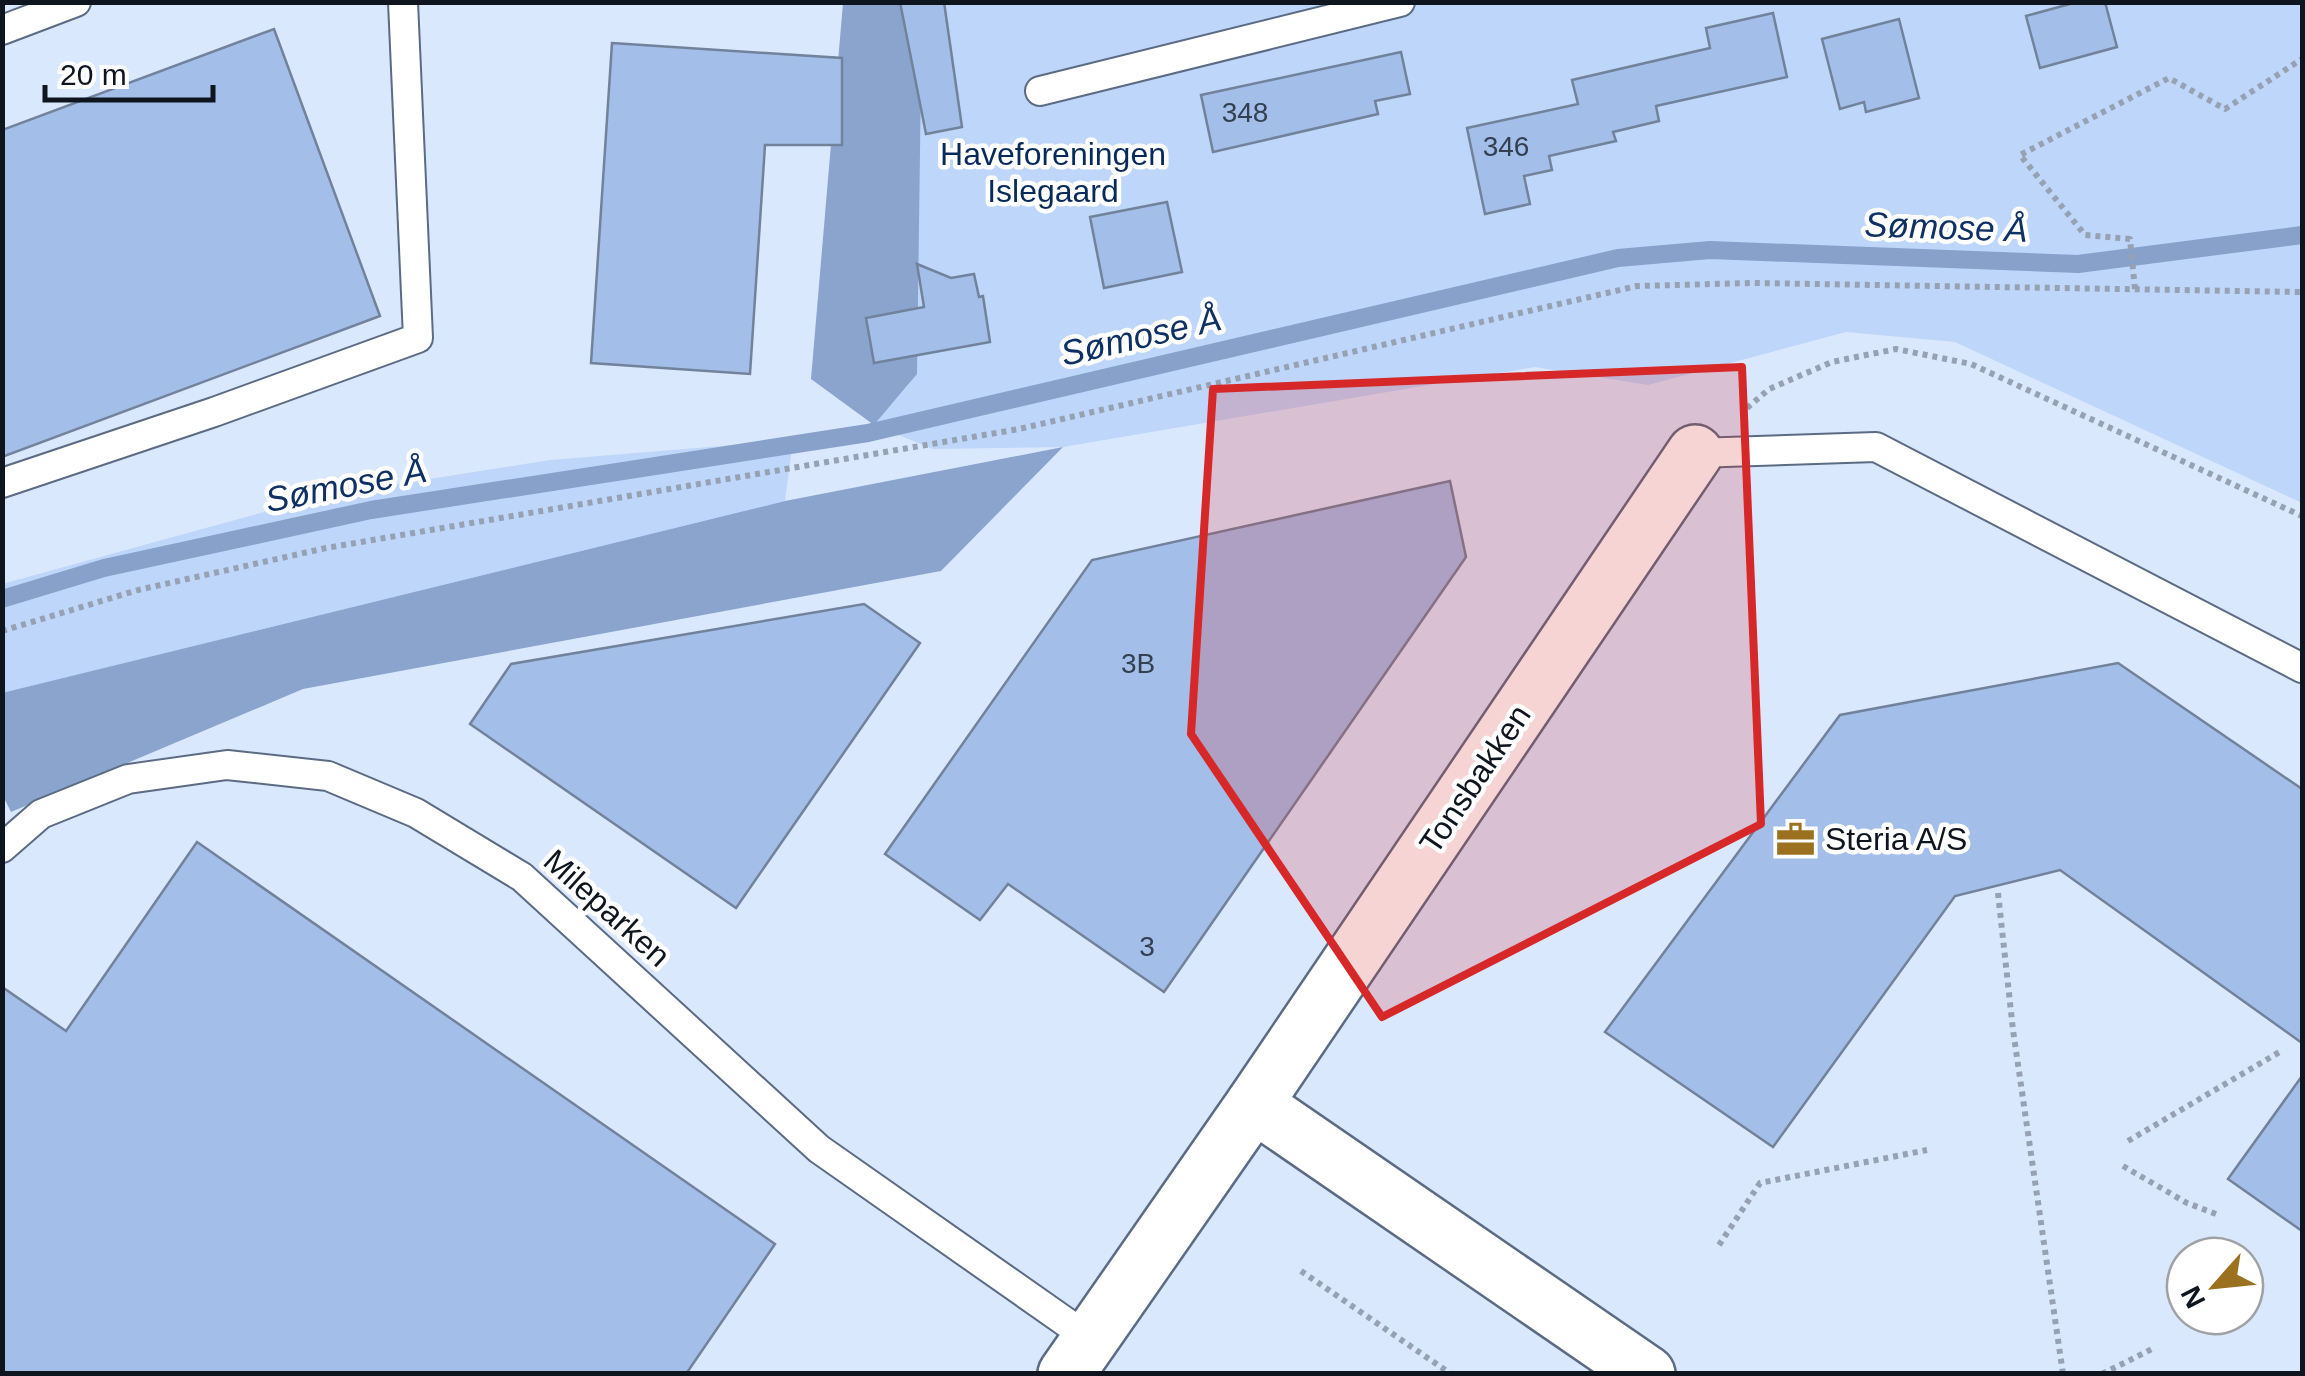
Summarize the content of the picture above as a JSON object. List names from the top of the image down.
{
  "streets": {
    "street": ["Tonsbakken"],
    "lane": ["Mileparken"]
  },
  "crossings": [
    ["Tonsbakken", "Mileparken"]
  ],
  "water": ["Sømose Å"],
  "parks": ["Haveforeningen Islegaard"],
  "places": {
    "office": ["Steria A/S"]
  },
  "house_numbers": [
    "348",
    "346",
    "3B",
    "3"
  ],
  "scale_bar": "20 m",
  "north": "bottom left"
}
